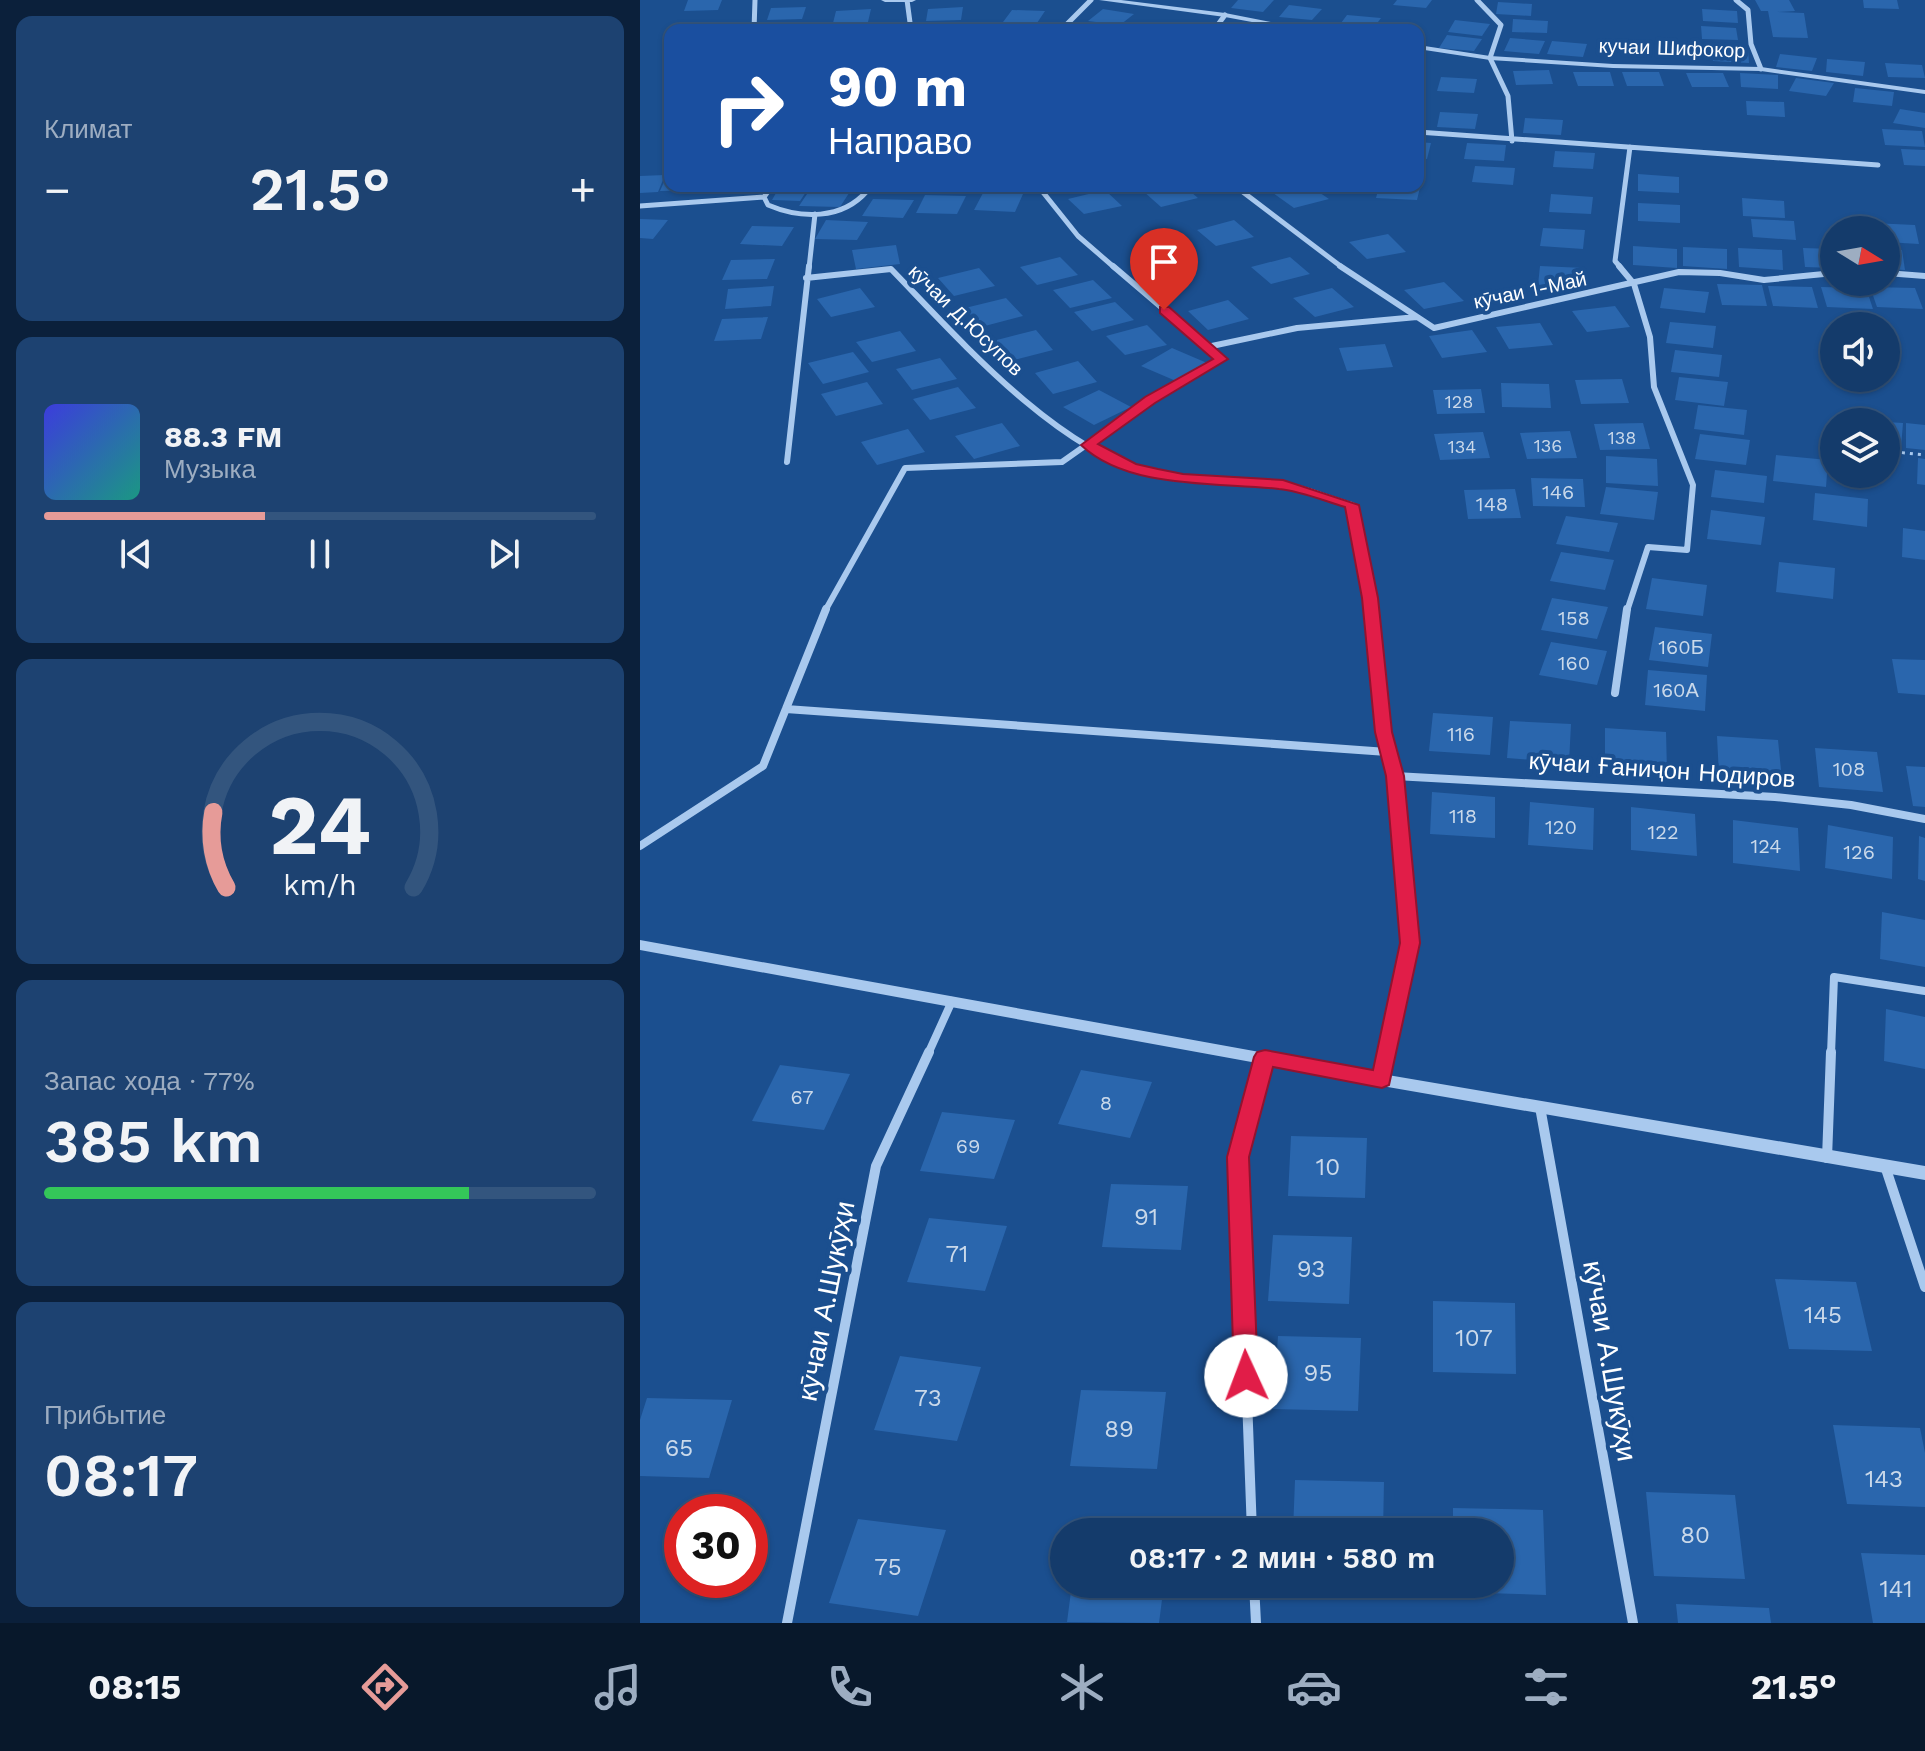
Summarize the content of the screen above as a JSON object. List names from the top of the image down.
{
  "streets": {
    "street": [
      "кучаи Шифокор",
      "кӯчаи 1-Май",
      "кӯчаи Д.Юсупов",
      "кӯчаи Ғаниҷон Нодиров",
      "кӯчаи А.Шукӯҳи"
    ]
  },
  "crossings": [
    ["кӯчаи Д.Юсупов", "кӯчаи Ғаниҷон Нодиров"]
  ],
  "house_numbers": [
    "128",
    "138",
    "136",
    "134",
    "146",
    "148",
    "158",
    "160Б",
    "160",
    "160А",
    "116",
    "108",
    "118",
    "120",
    "122",
    "124",
    "126",
    "67",
    "8",
    "69",
    "10",
    "91",
    "71",
    "93",
    "145",
    "107",
    "95",
    "73",
    "89",
    "65",
    "143",
    "80",
    "75",
    "141"
  ],
  "north": "right",
  "page": {
    "tile": [
      "Климат",
      ["Запас хода · 77%", "385 km"],
      ["Прибытие", "08:17"]
    ],
    "turn": ["90 m", "Направо"],
    "heat": ["−", "21.5°", "+"],
    "song": ["88.3 FM", "Музыка"],
    "limit": "30",
    "trip": "08:17 · 2 мин · 580 m",
    "tabs": ["08:15", "21.5°"],
    "gauge": ["24", "km/h"]
  }
}
